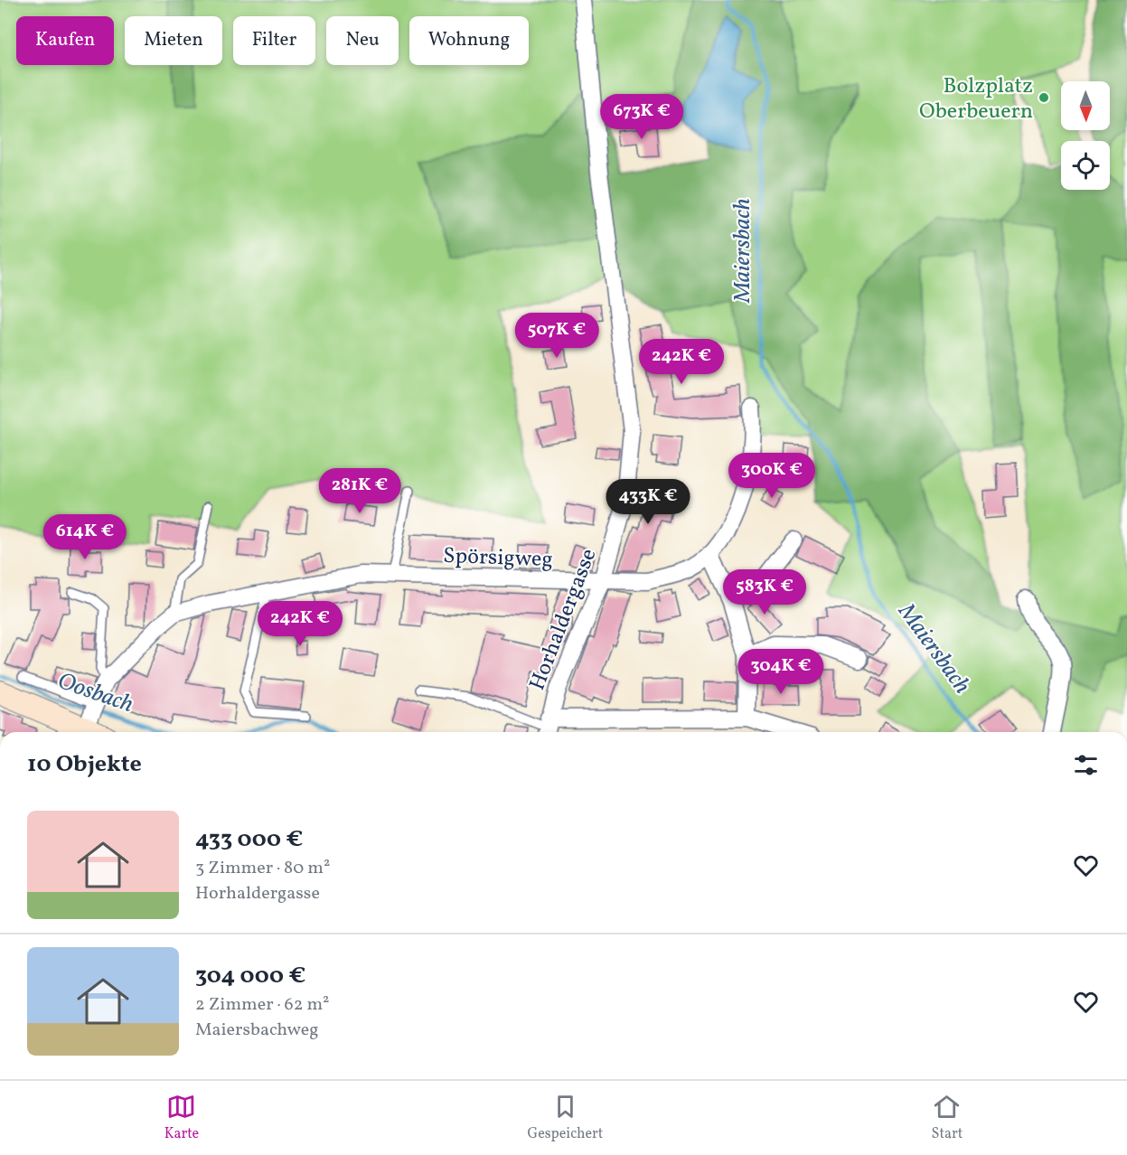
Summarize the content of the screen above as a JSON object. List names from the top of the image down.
{
  "streets": {
    "street": ["Spörsigweg", "Horhaldergasse"]
  },
  "crossings": [
    ["Spörsigweg", "Horhaldergasse"]
  ],
  "water": ["Maiersbach", "Oosbach"],
  "places": ["Bolzplatz Oberbeuern"],
  "north": "bottom",
  "page": {
    "chip": [
      "Kaufen",
      "Mieten",
      "Filter",
      "Neu",
      "Wohnung"
    ],
    "price": [
      "673K €",
      "507K €",
      "242K €",
      "300K €",
      "281K €",
      "433K €",
      "614K €",
      "583K €",
      "242K €",
      "304K €"
    ],
    "heading": "10 Objekte",
    "list": [
      {
        "name": "433 000 €",
        "note": "3 Zimmer · 80 m² · Horhaldergasse"
      },
      {
        "name": "304 000 €",
        "note": "2 Zimmer · 62 m² · Maiersbachweg"
      }
    ],
    "tabs": ["Karte", "Gespeichert", "Start"]
  }
}
